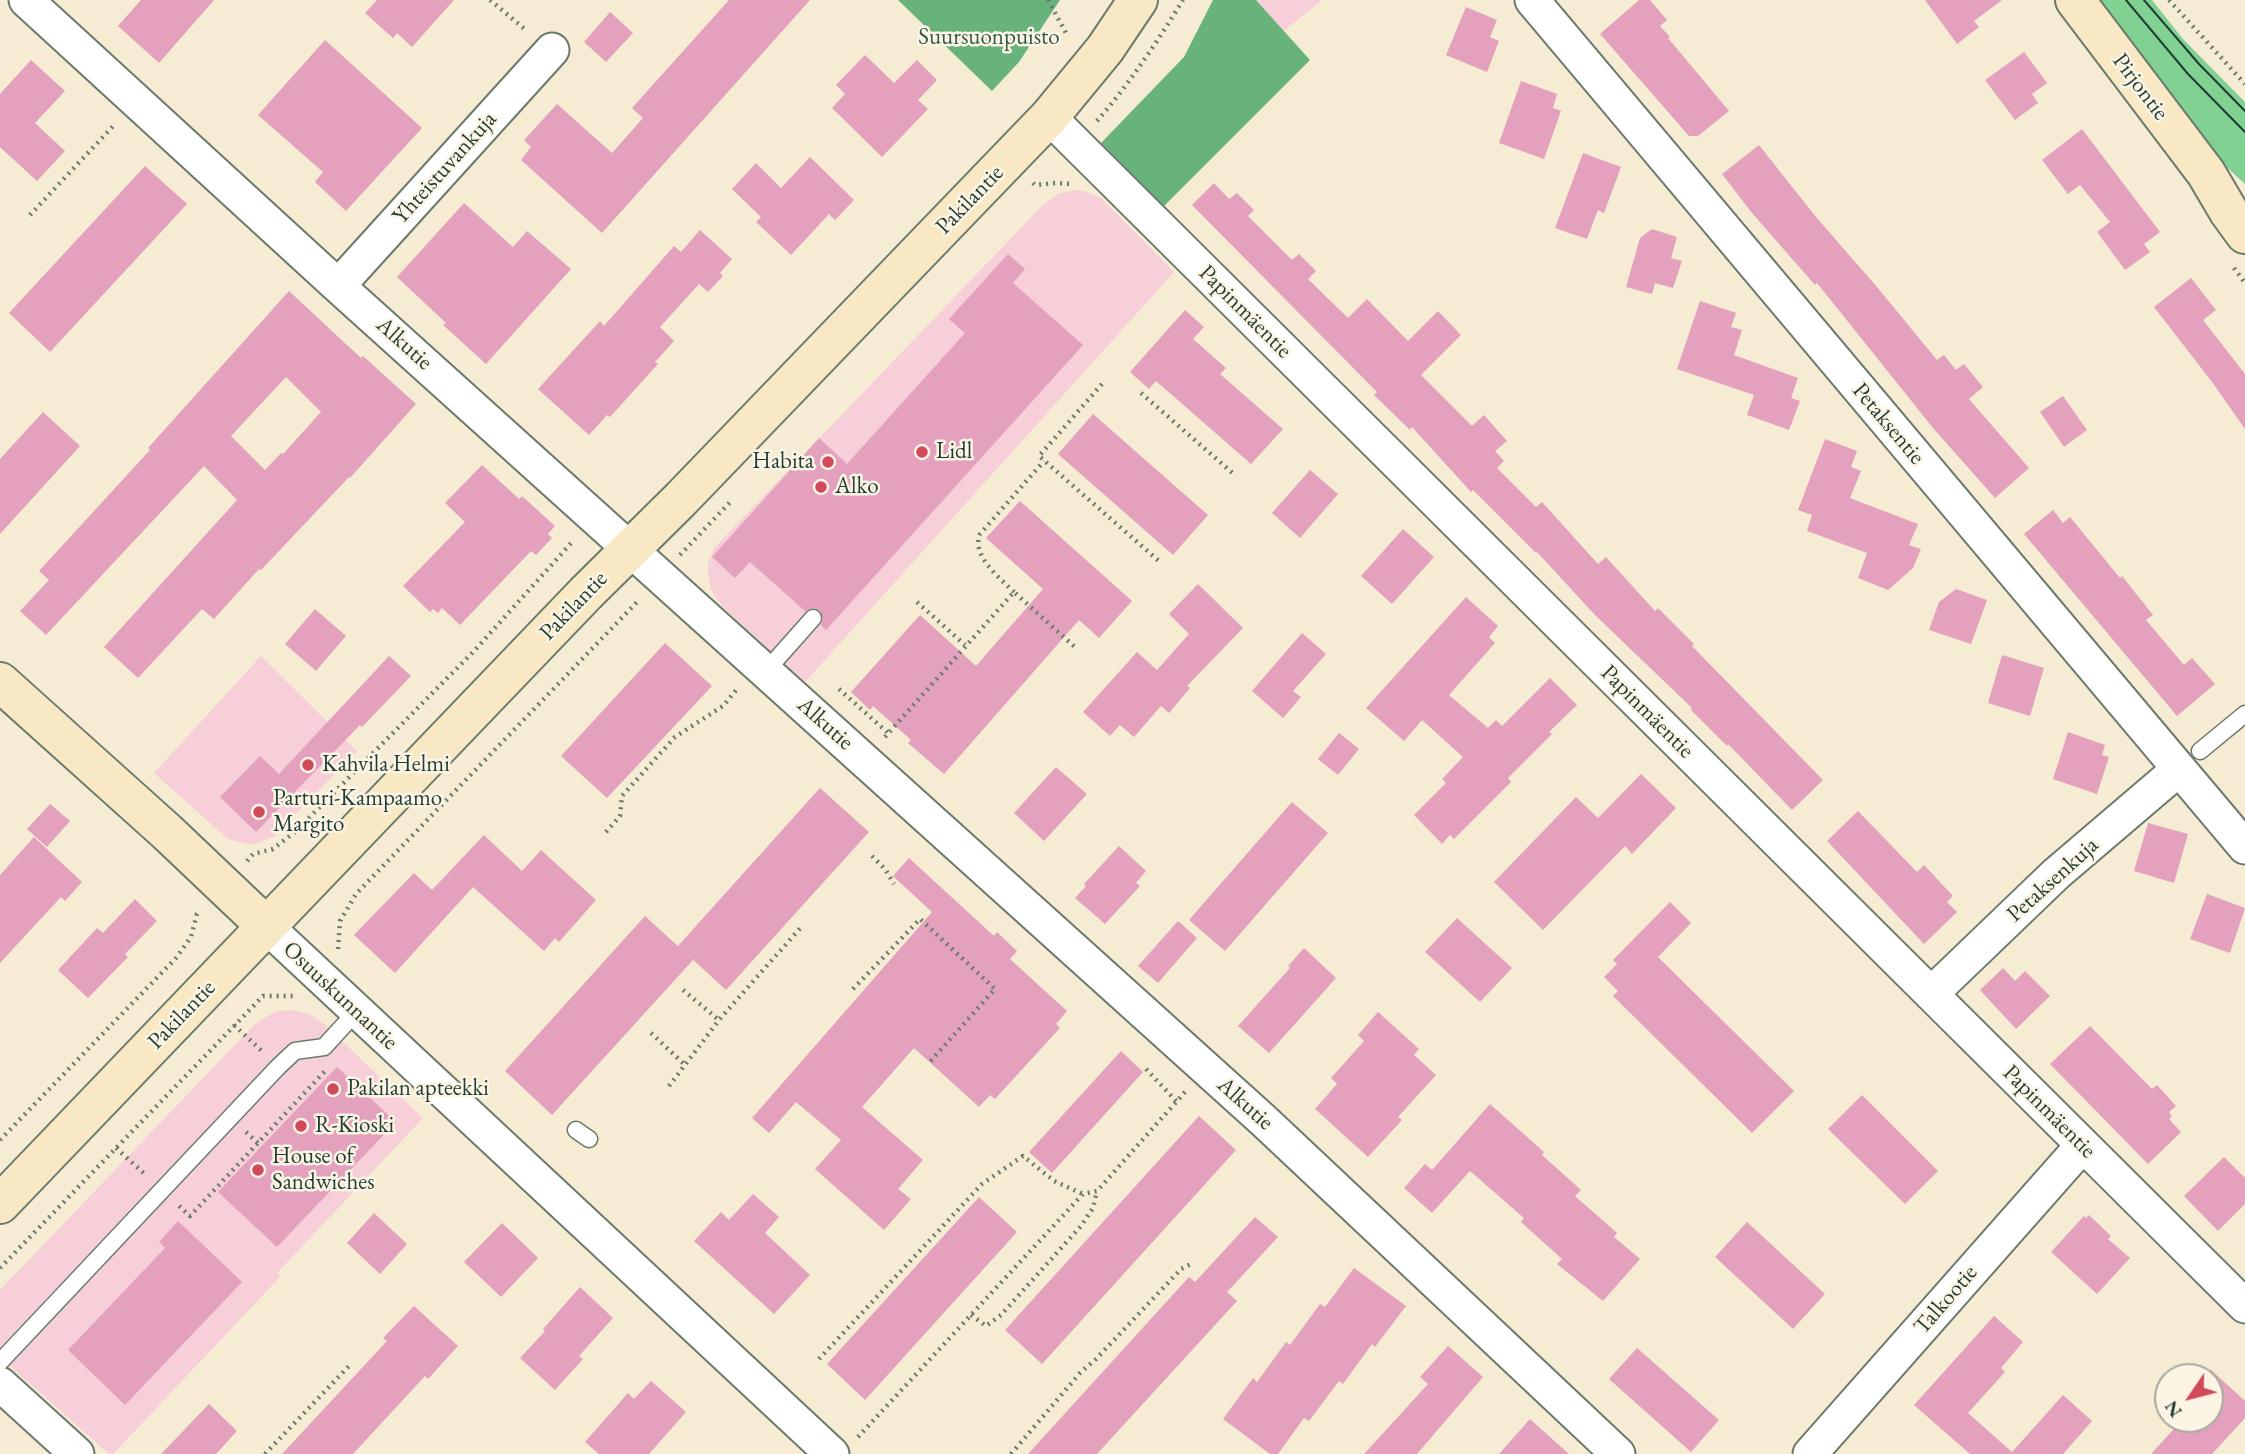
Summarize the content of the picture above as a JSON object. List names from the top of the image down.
{
  "streets": {
    "main road": ["Pirjontie", "Pakilantie", "Osuuskunnantie"],
    "street": [
      "Yhteistuvankuja",
      "Papinmäentie",
      "Alkutie",
      "Petaksentie",
      "Petaksenkuja",
      "Talkootie"
    ]
  },
  "crossings": [
    ["Yhteistuvankuja", "Alkutie"],
    ["Pakilantie", "Papinmäentie"],
    ["Pakilantie", "Alkutie"],
    ["Pakilantie", "Osuuskunnantie"],
    ["Papinmäentie", "Petaksenkuja"],
    ["Papinmäentie", "Talkootie"],
    ["Petaksentie", "Petaksenkuja"]
  ],
  "parks": ["Suursuonpuisto"],
  "places": [
    "Lidl",
    "Habita",
    "Alko",
    "Kahvila Helmi",
    "Parturi-Kampaamo Margito",
    "Pakilan apteekki",
    "R-Kioski",
    "House of Sandwiches"
  ],
  "north": "bottom left"
}
